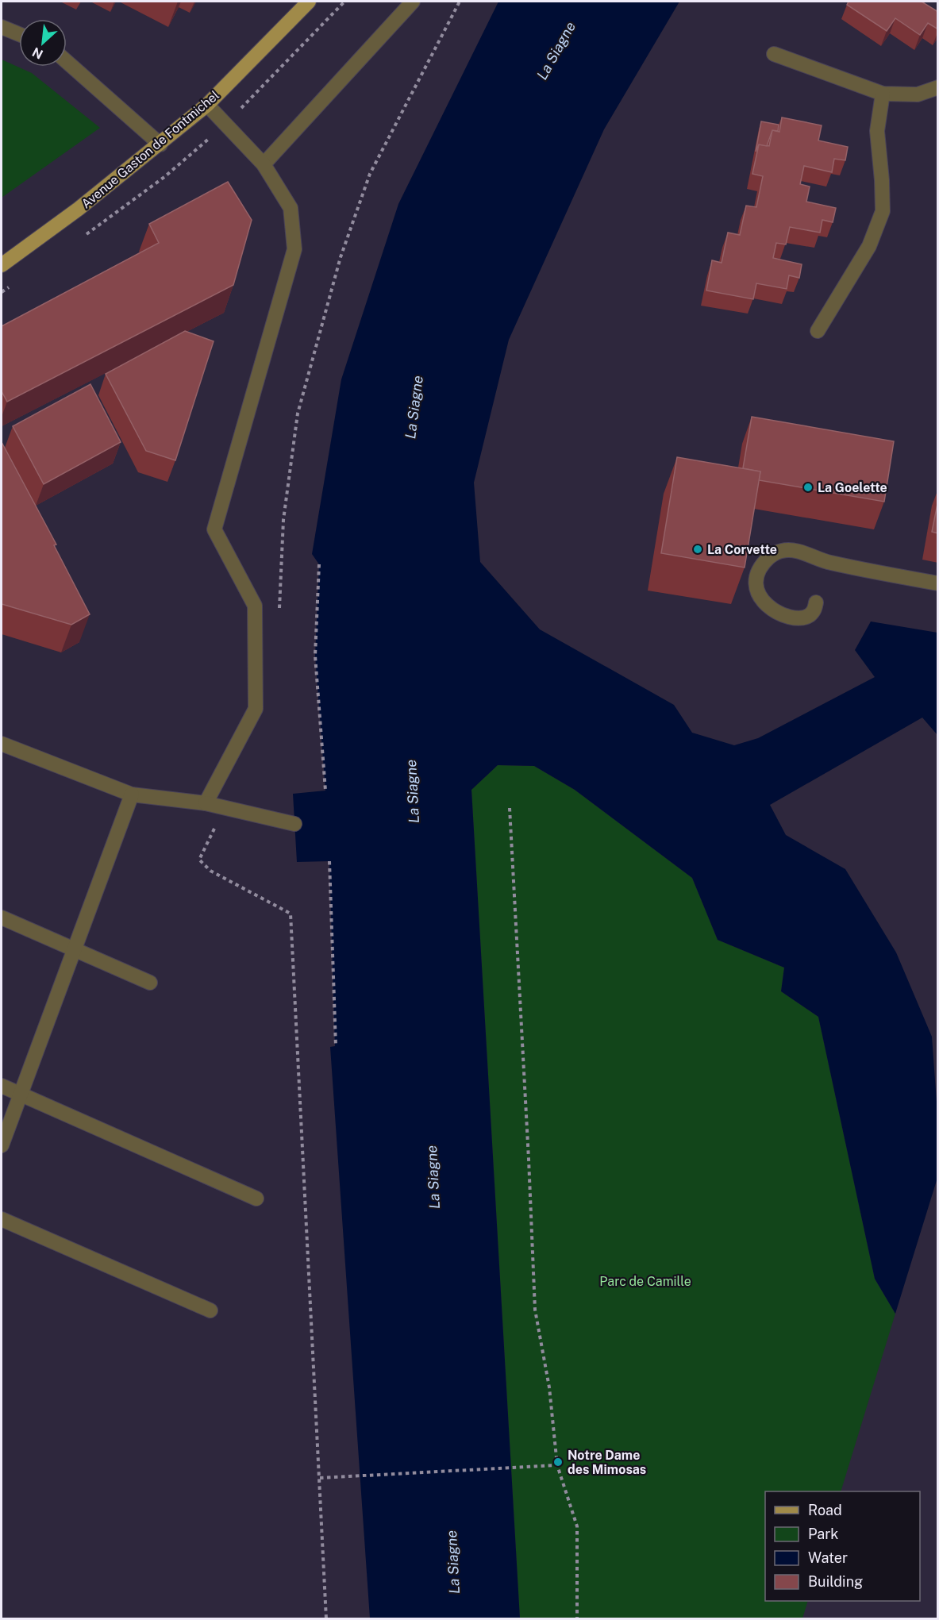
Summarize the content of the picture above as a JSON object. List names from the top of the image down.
{
  "streets": {
    "main road": ["Avenue Gaston de Fontmichel"]
  },
  "water": ["La Siagne"],
  "parks": ["Parc de Camille"],
  "places": ["La Goelette", "La Corvette", "Notre Dame des Mimosas"],
  "legend": [
    "Road",
    "Park",
    "Water",
    "Building"
  ],
  "north": "bottom left"
}
